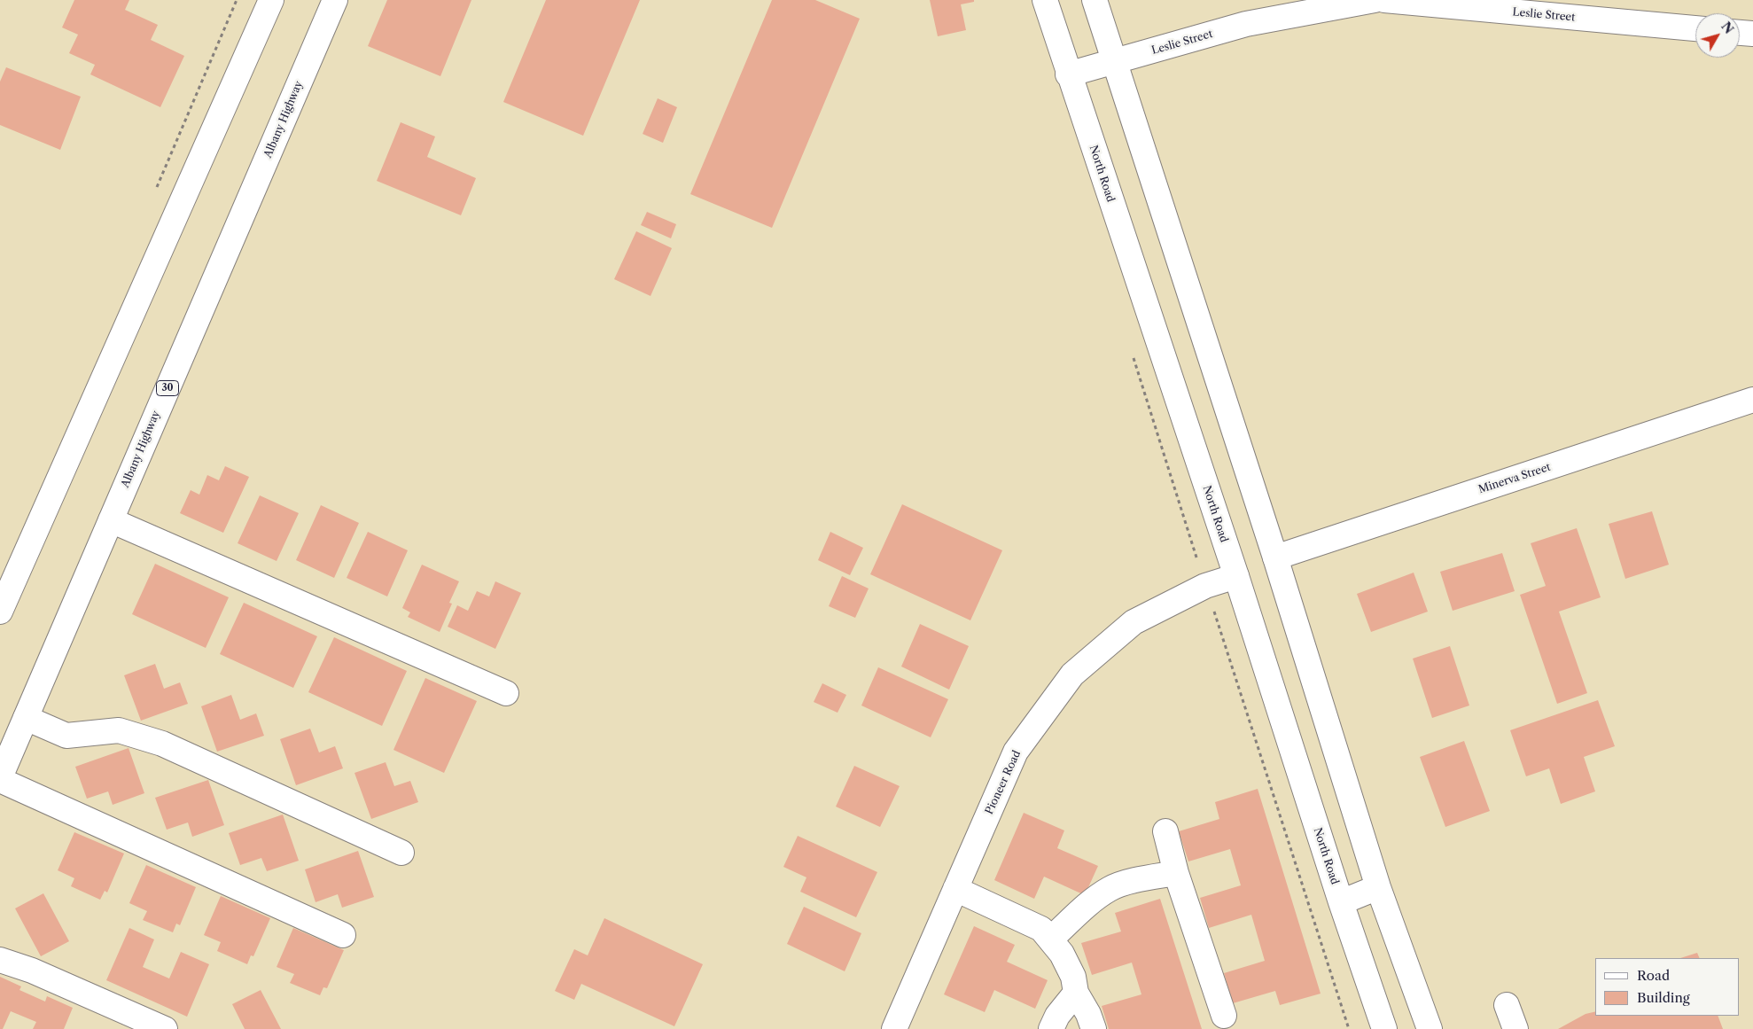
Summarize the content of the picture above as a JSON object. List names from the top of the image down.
{
  "streets": {
    "main road": [
      "Leslie Street",
      "Albany Highway",
      "North Road",
      "30",
      "Minerva Street",
      "Pioneer Road"
    ]
  },
  "crossings": [
    ["Leslie Street", "North Road"],
    ["North Road", "Pioneer Road"]
  ],
  "legend": ["Road", "Building"],
  "north": "top right"
}
